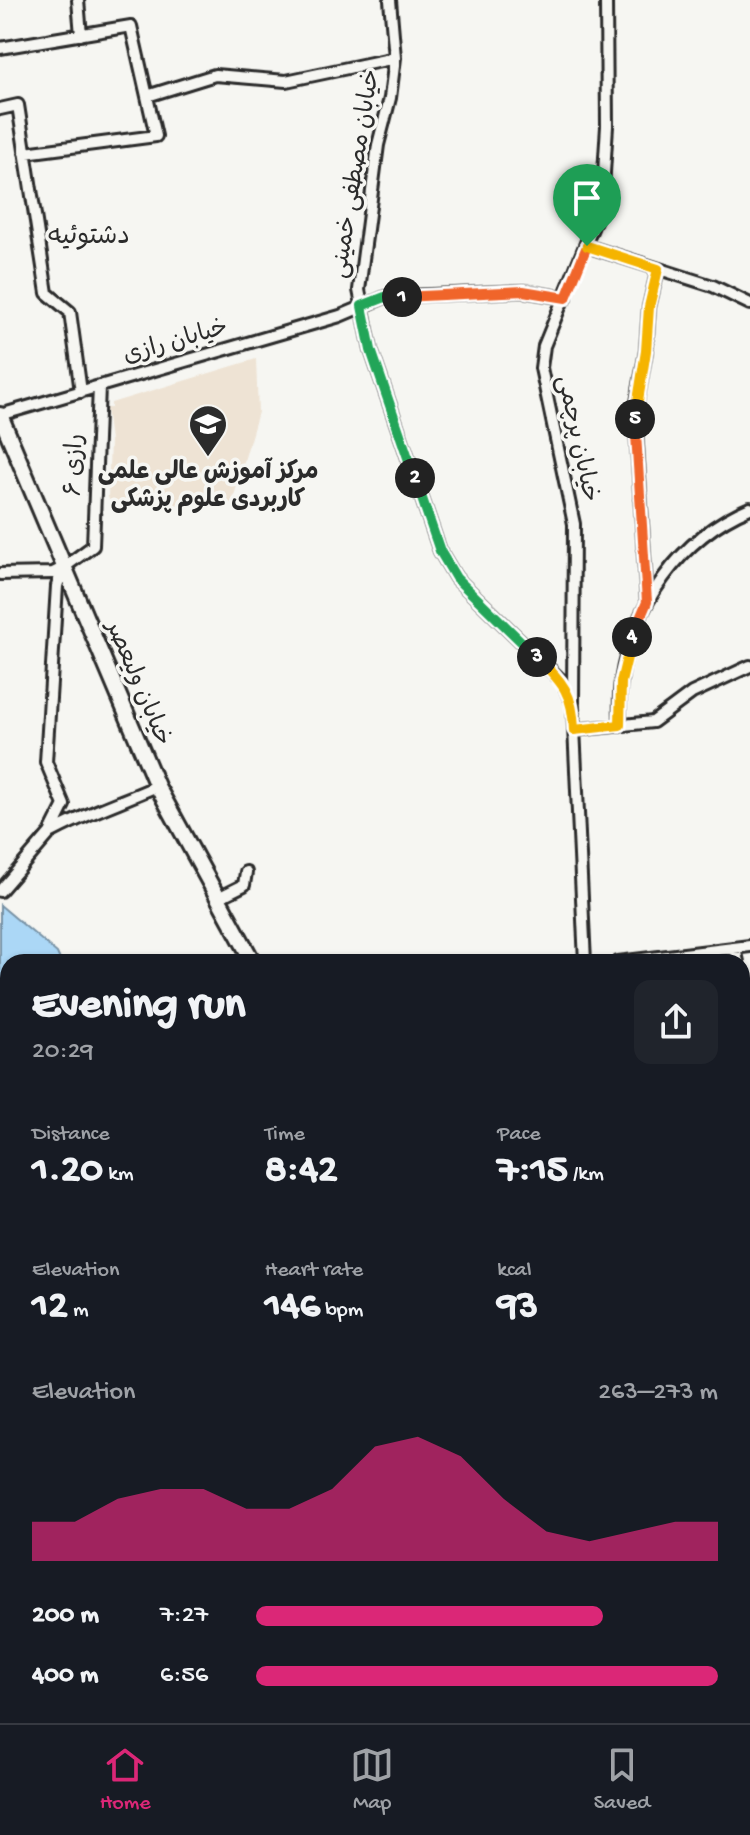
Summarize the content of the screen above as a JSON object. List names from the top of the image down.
{
  "streets": {
    "main road": ["خیابان ولیعصر"],
    "street": [
      "خیابان مصطفی خمینی",
      "خیابان رازی",
      "خیابان پرچمی",
      "رازی ۶"
    ]
  },
  "crossings": [
    ["خیابان مصطفی خمینی", "خیابان رازی"],
    ["خیابان مصطفی خمینی", "خیابان پرچمی"],
    ["خیابان رازی", "خیابان پرچمی"],
    ["خیابان رازی", "رازی ۶"],
    ["خیابان رازی", "خیابان ولیعصر"],
    ["رازی ۶", "خیابان ولیعصر"]
  ],
  "districts": ["دشتوئیه"],
  "places": {
    "school or university": ["مرکز آموزش عالی علمی کاربردی علوم پزشکی"]
  },
  "page": {
    "pins": [
      "1",
      "5",
      "2",
      "4",
      "3"
    ],
    "heading": ["Evening run", "20:29"],
    "stats": [
      ["Distance", "1.20 km"],
      ["Time", "8:42"],
      ["Pace", "7:15 /km"],
      ["Elevation", "12 m"],
      ["Heart rate", "146 bpm"],
      ["kcal", "93"]
    ],
    "chart": ["Elevation", "263–273 m"],
    "list": [
      {
        "name": "200 m",
        "note": "7:27"
      },
      {
        "name": "400 m",
        "note": "6:56"
      }
    ],
    "tabs": ["Home", "Map", "Saved"]
  }
}
